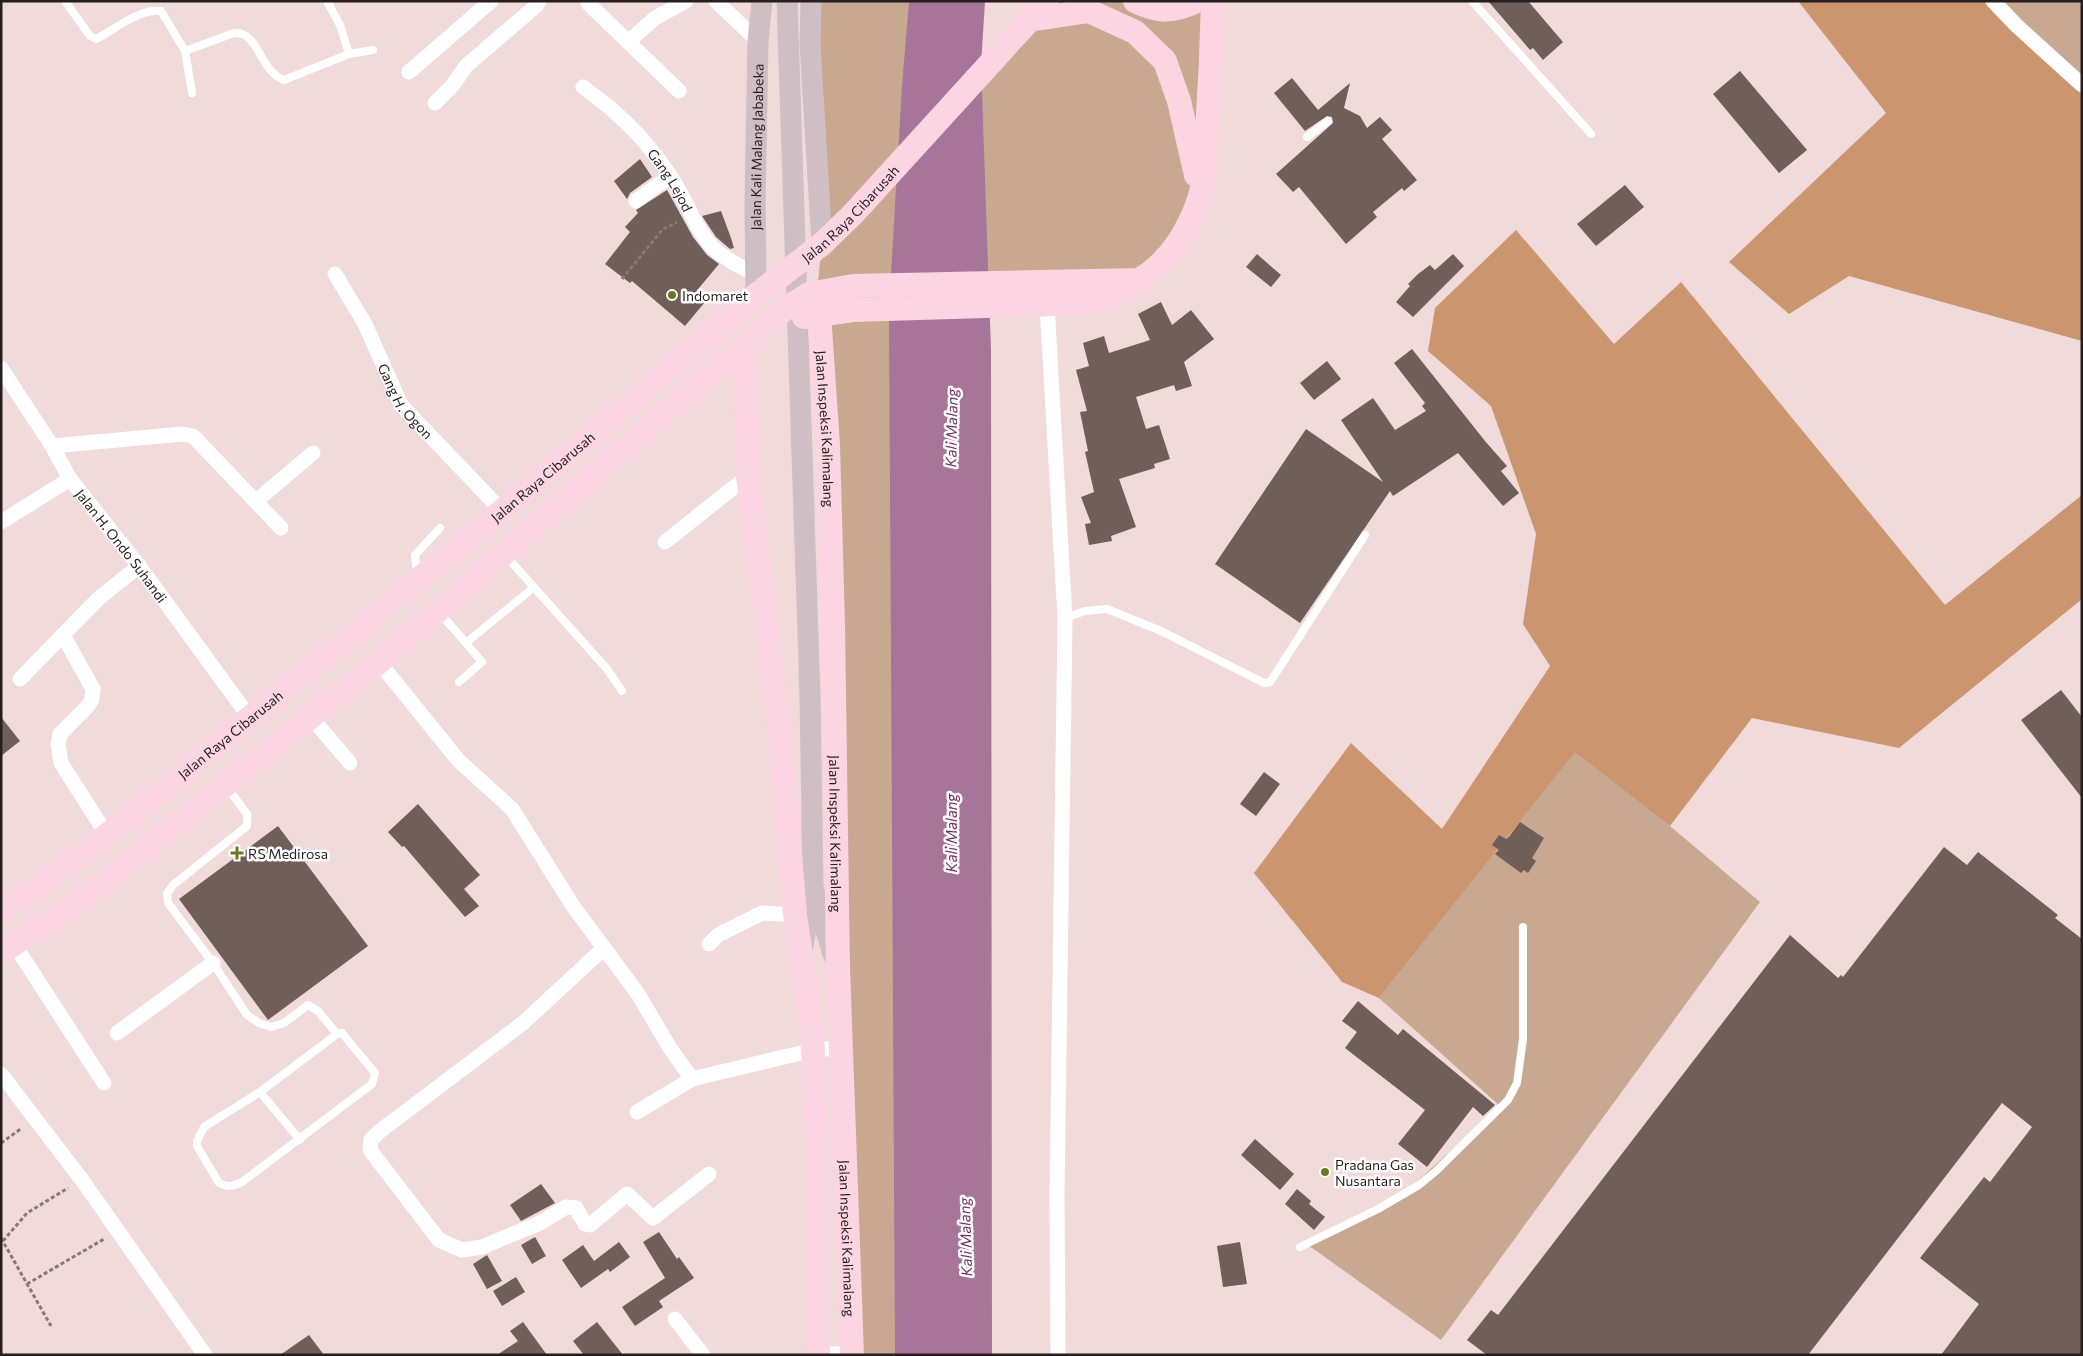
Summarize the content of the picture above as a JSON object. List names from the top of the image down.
{
  "streets": {
    "main road": ["Jalan Kali Malang Jababeka", "Jalan Raya Cibarusah", "Jalan Inspeksi Kalimalang"],
    "street": ["Gang Lejod", "Gang H. Ogon", "Jalan H. Ondo Suhandi"]
  },
  "crossings": [
    ["Jalan Kali Malang Jababeka", "Gang Lejod"],
    ["Jalan Kali Malang Jababeka", "Jalan Raya Cibarusah"],
    ["Gang Lejod", "Jalan Raya Cibarusah"],
    ["Jalan Raya Cibarusah", "Gang H. Ogon"],
    ["Jalan Raya Cibarusah", "Jalan H. Ondo Suhandi"]
  ],
  "water": ["Kali Malang"],
  "places": {
    "other": ["Indomaret", "Pradana Gas Nusantara"],
    "health": ["RS Medirosa"]
  }
}
